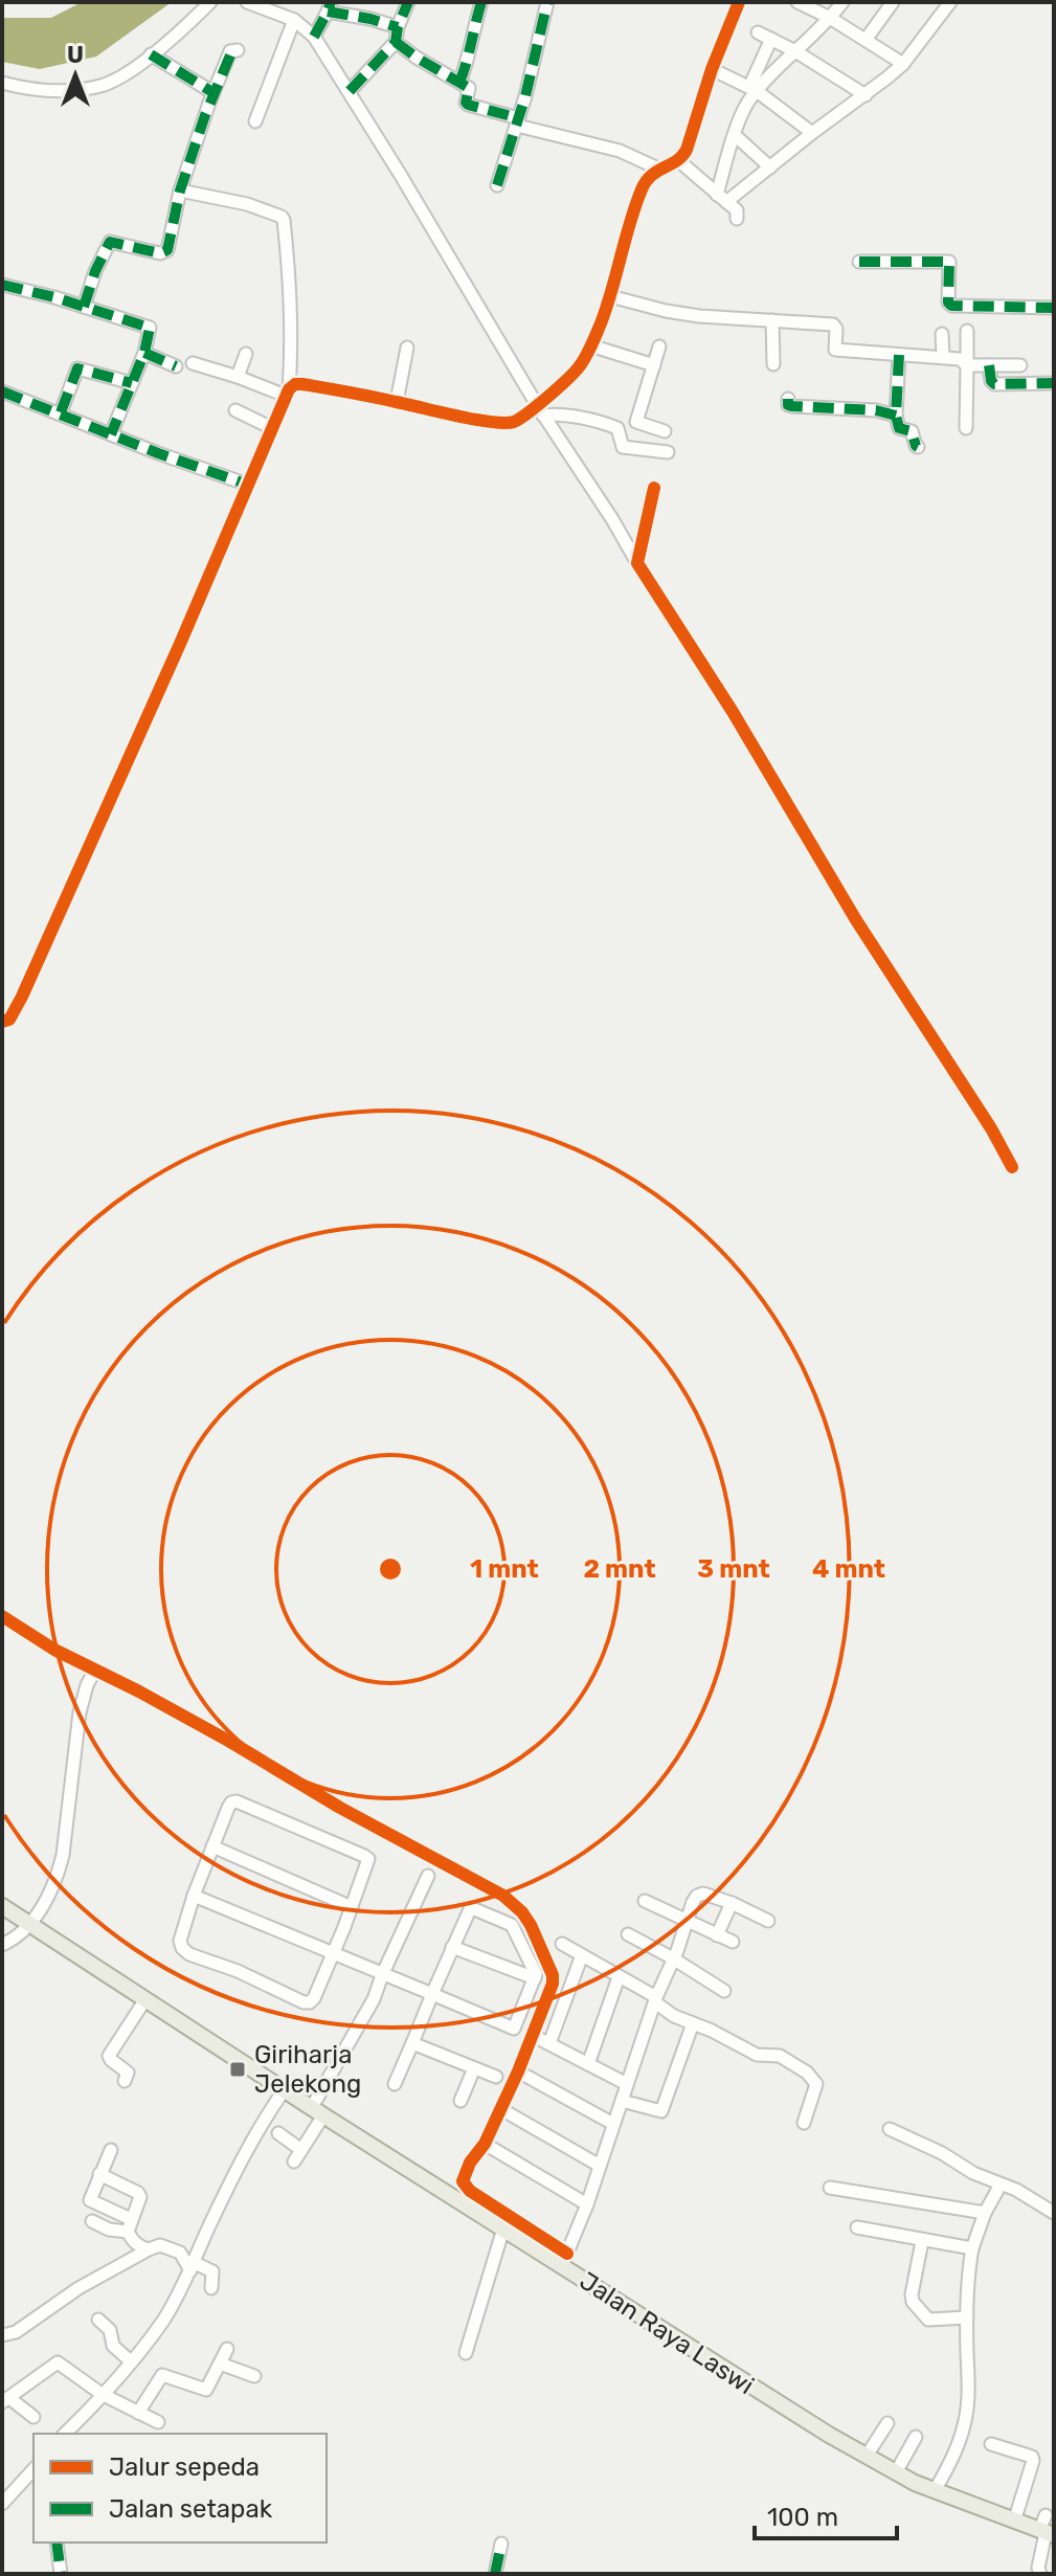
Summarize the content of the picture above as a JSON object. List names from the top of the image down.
{
  "streets": {
    "main road": ["Jalan Raya Laswi"]
  },
  "places": {
    "transit": ["Giriharja Jelekong"]
  },
  "legend": ["Jalur sepeda", "Jalan setapak"],
  "scale_bar": "100 m",
  "north": "top",
  "rings": [
    "1 mnt",
    "2 mnt",
    "3 mnt",
    "4 mnt"
  ]
}
